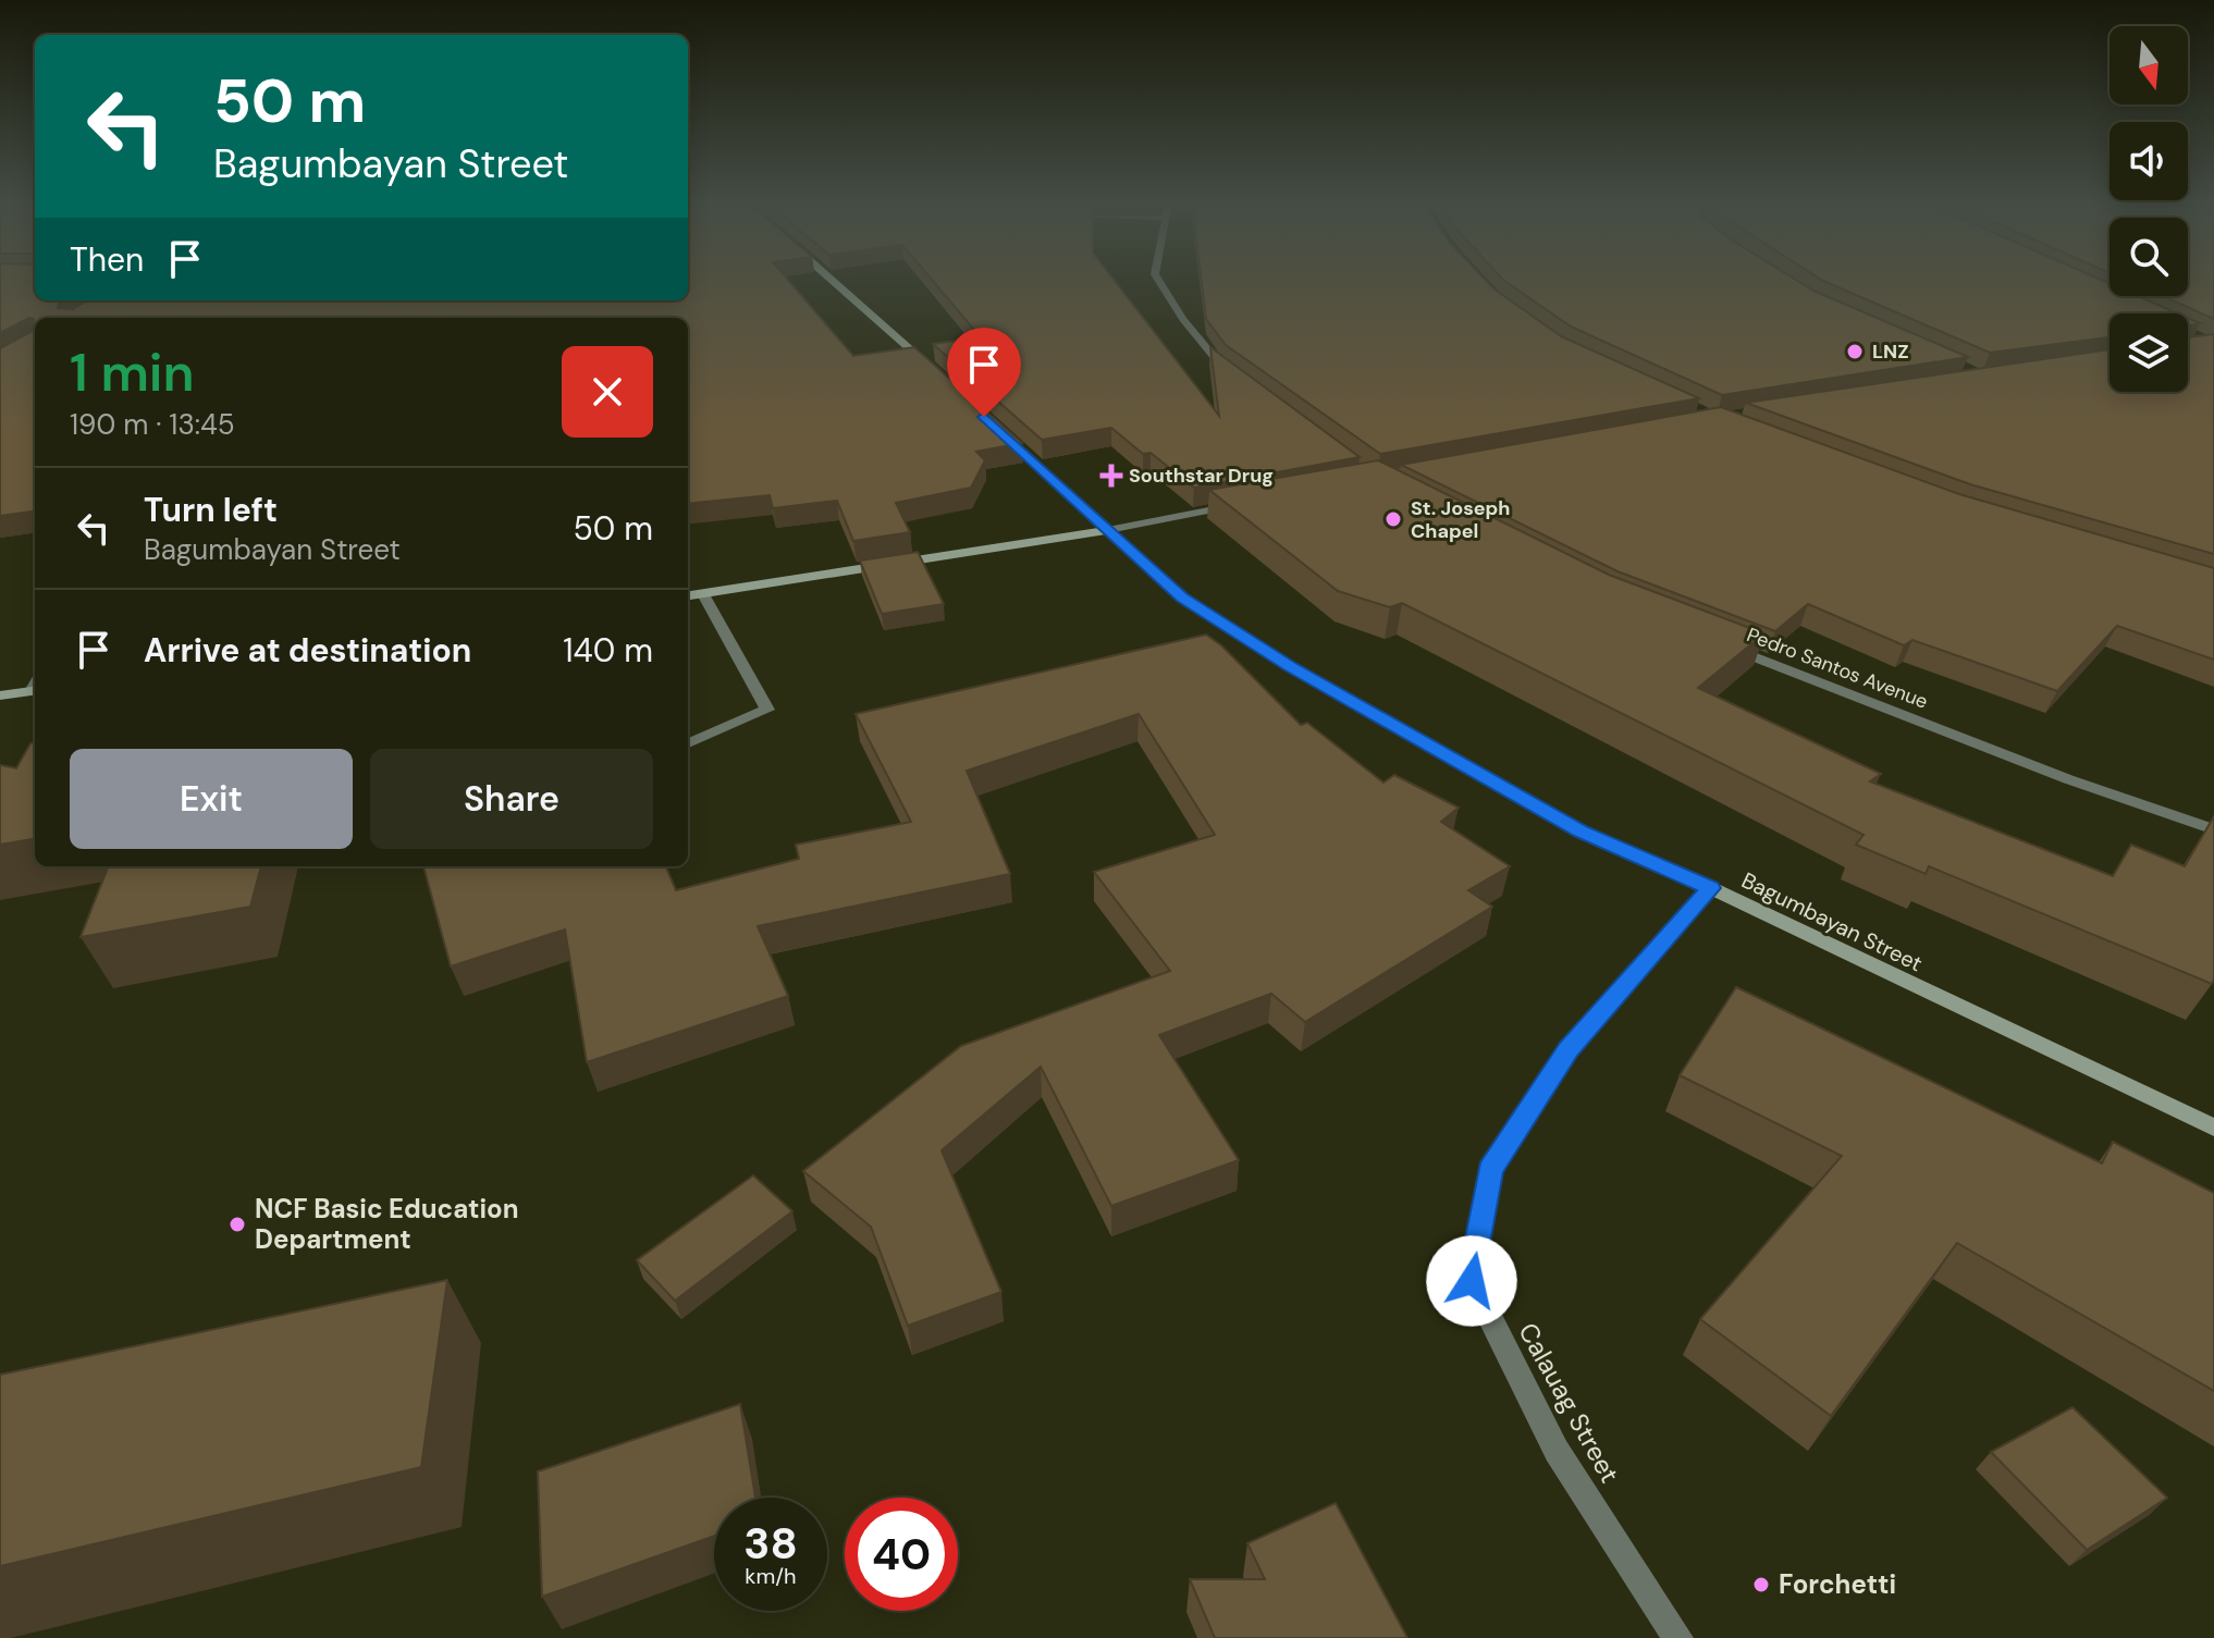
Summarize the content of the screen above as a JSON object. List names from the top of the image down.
{
  "streets": {
    "main road": ["Bagumbayan Street"],
    "street": ["Pedro Santos Avenue", "Calauag Street"]
  },
  "crossings": [
    ["Bagumbayan Street", "Calauag Street"]
  ],
  "places": {
    "other": [
      "LNZ",
      "St. Joseph Chapel",
      "NCF Basic Education Department",
      "Forchetti"
    ],
    "health": ["Southstar Drug"]
  },
  "north": "bottom",
  "page": {
    "turn": ["50 m", "Bagumbayan Street"],
    "then": "Then",
    "heading": ["1 min", "190 m · 13:45"],
    "list": [
      {
        "name": "Turn left",
        "note": "Bagumbayan Street",
        "value": "50 m"
      },
      {
        "name": "Arrive at destination",
        "value": "140 m"
      }
    ],
    "buttons": ["Exit", "Share"],
    "speed": "38 km/h",
    "limit": "40"
  }
}
